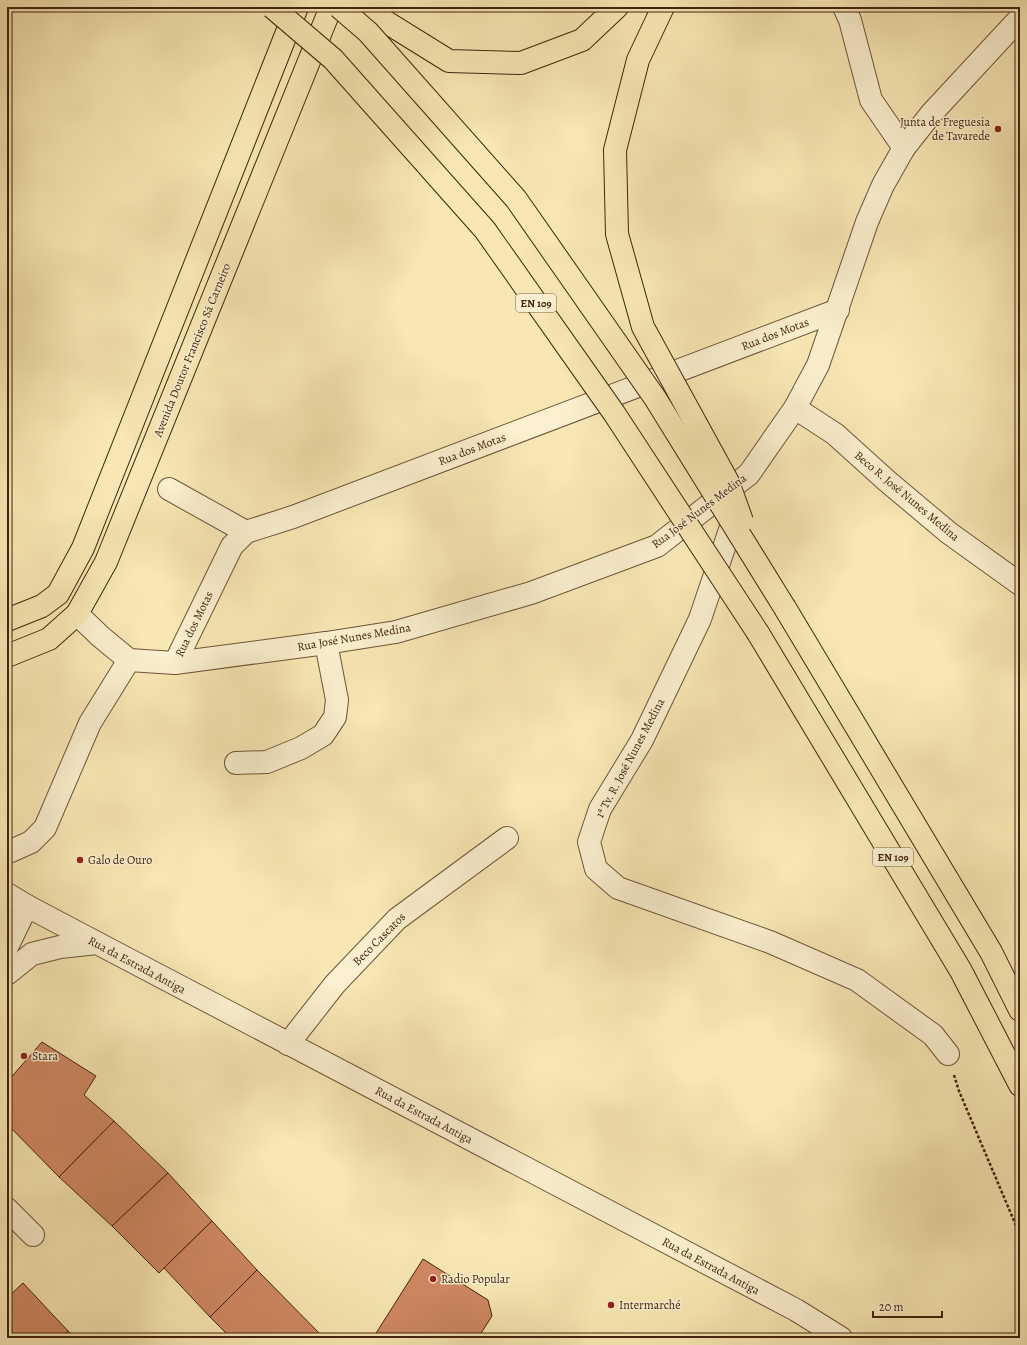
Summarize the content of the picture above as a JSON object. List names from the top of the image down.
{
  "streets": {
    "main road": ["EN 109", "Avenida Doutor Francisco Sá Carneiro"],
    "street": [
      "Rua dos Motas",
      "Beco R. José Nunes Medina",
      "Rua José Nunes Medina",
      "1ª Tv. R. José Nunes Medina",
      "Beco Cascatos",
      "Rua da Estrada Antiga"
    ]
  },
  "crossings": [
    ["Rua dos Motas", "Rua José Nunes Medina"],
    ["Beco R. José Nunes Medina", "Rua José Nunes Medina"],
    ["Rua José Nunes Medina", "1ª Tv. R. José Nunes Medina"],
    ["Beco Cascatos", "Rua da Estrada Antiga"]
  ],
  "places": [
    "Junta de Freguesia de Tavarede",
    "Galo de Ouro",
    "Stara",
    "Radio Popular",
    "Intermarché"
  ],
  "scale_bar": "20 m"
}
